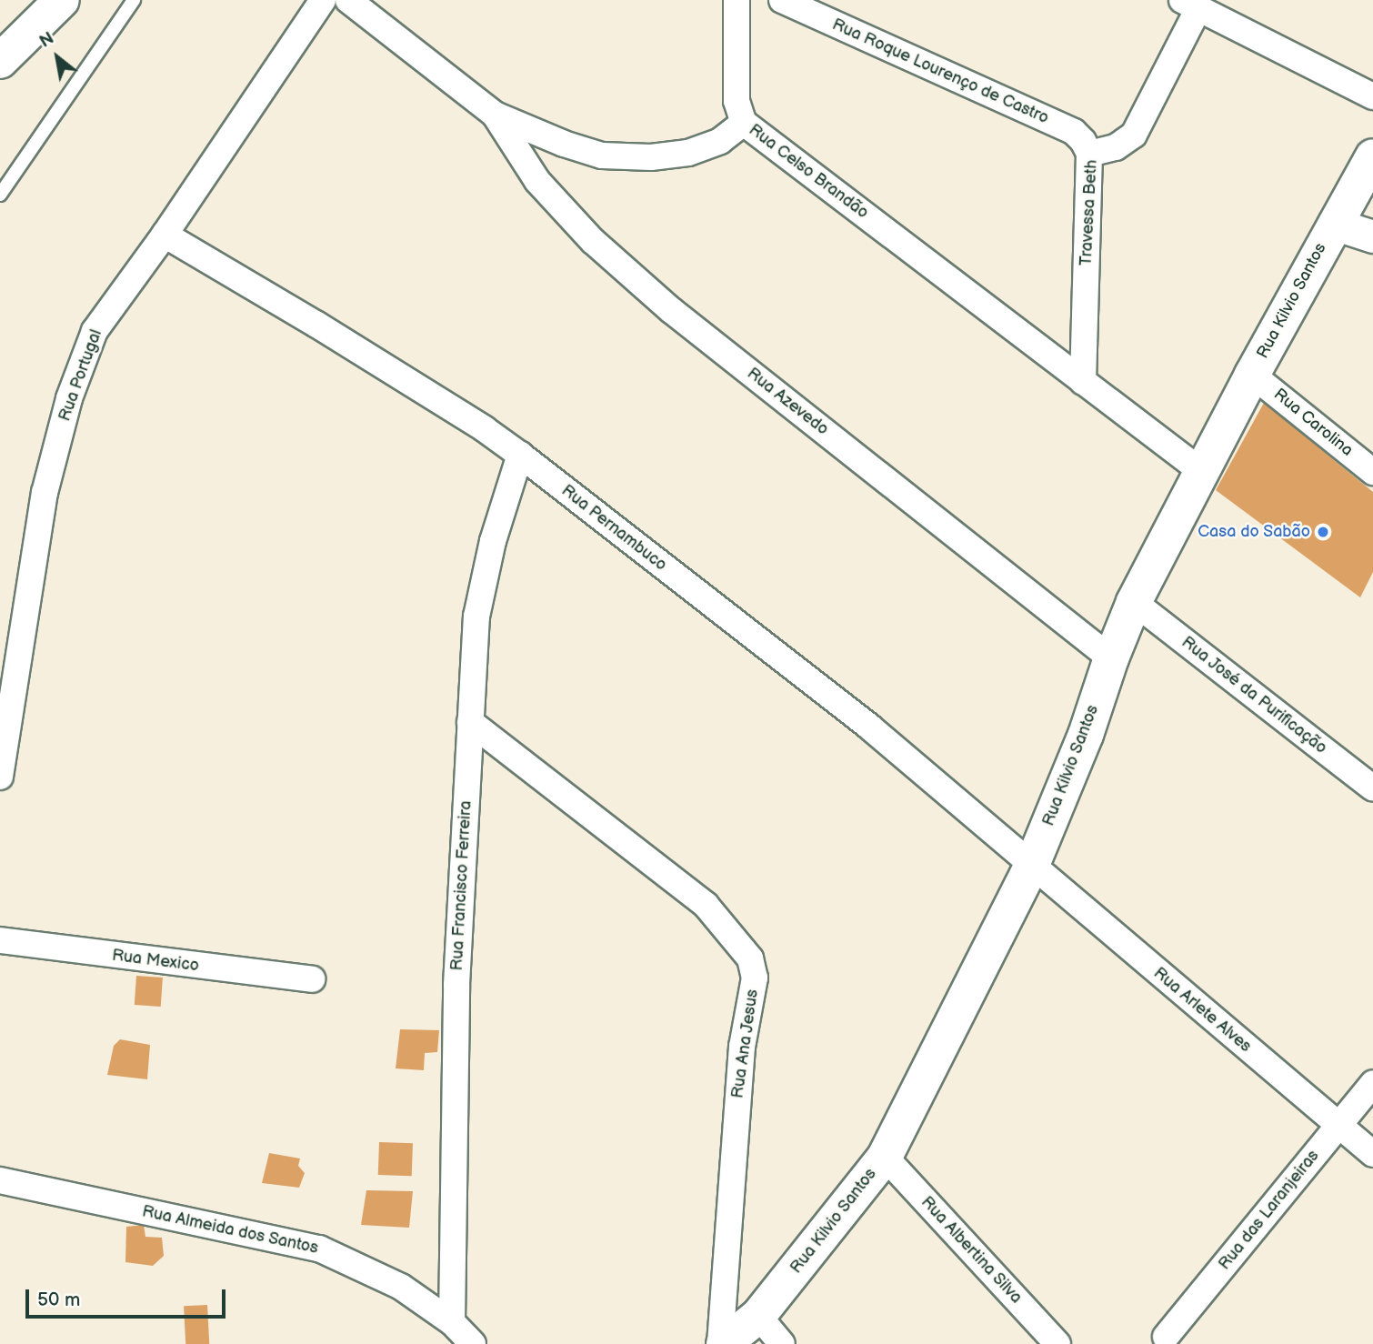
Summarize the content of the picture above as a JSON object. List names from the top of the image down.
{
  "streets": {
    "main road": ["Rua Kilvio Santos"],
    "street": [
      "Rua Roque Lourenço de Castro",
      "Rua Celso Brandão",
      "Travessa Beth",
      "Rua Portugal",
      "Rua Azevedo",
      "Rua Carolina",
      "Rua Pernambuco",
      "Rua José da Purificação",
      "Rua Francisco Ferreira",
      "Rua Mexico",
      "Rua Arlete Alves",
      "Rua Ana Jesus",
      "Rua das Laranjeiras",
      "Rua Almeida dos Santos",
      "Rua Albertina Silva"
    ]
  },
  "crossings": [
    ["Rua Roque Lourenço de Castro", "Travessa Beth"],
    ["Rua Celso Brandão", "Travessa Beth"],
    ["Rua Celso Brandão", "Rua Kilvio Santos"],
    ["Rua Celso Brandão", "Rua Azevedo"],
    ["Rua Kilvio Santos", "Rua Azevedo"],
    ["Rua Kilvio Santos", "Rua Carolina"],
    ["Rua Kilvio Santos", "Rua Pernambuco"],
    ["Rua Kilvio Santos", "Rua José da Purificação"],
    ["Rua Kilvio Santos", "Rua Arlete Alves"],
    ["Rua Kilvio Santos", "Rua Ana Jesus"],
    ["Rua Kilvio Santos", "Rua Albertina Silva"],
    ["Rua Portugal", "Rua Pernambuco"],
    ["Rua Pernambuco", "Rua Francisco Ferreira"],
    ["Rua Pernambuco", "Rua Arlete Alves"],
    ["Rua Francisco Ferreira", "Rua Ana Jesus"],
    ["Rua Francisco Ferreira", "Rua Almeida dos Santos"],
    ["Rua Arlete Alves", "Rua das Laranjeiras"]
  ],
  "places": ["Casa do Sabão"],
  "scale_bar": "50 m",
  "north": "top left"
}
